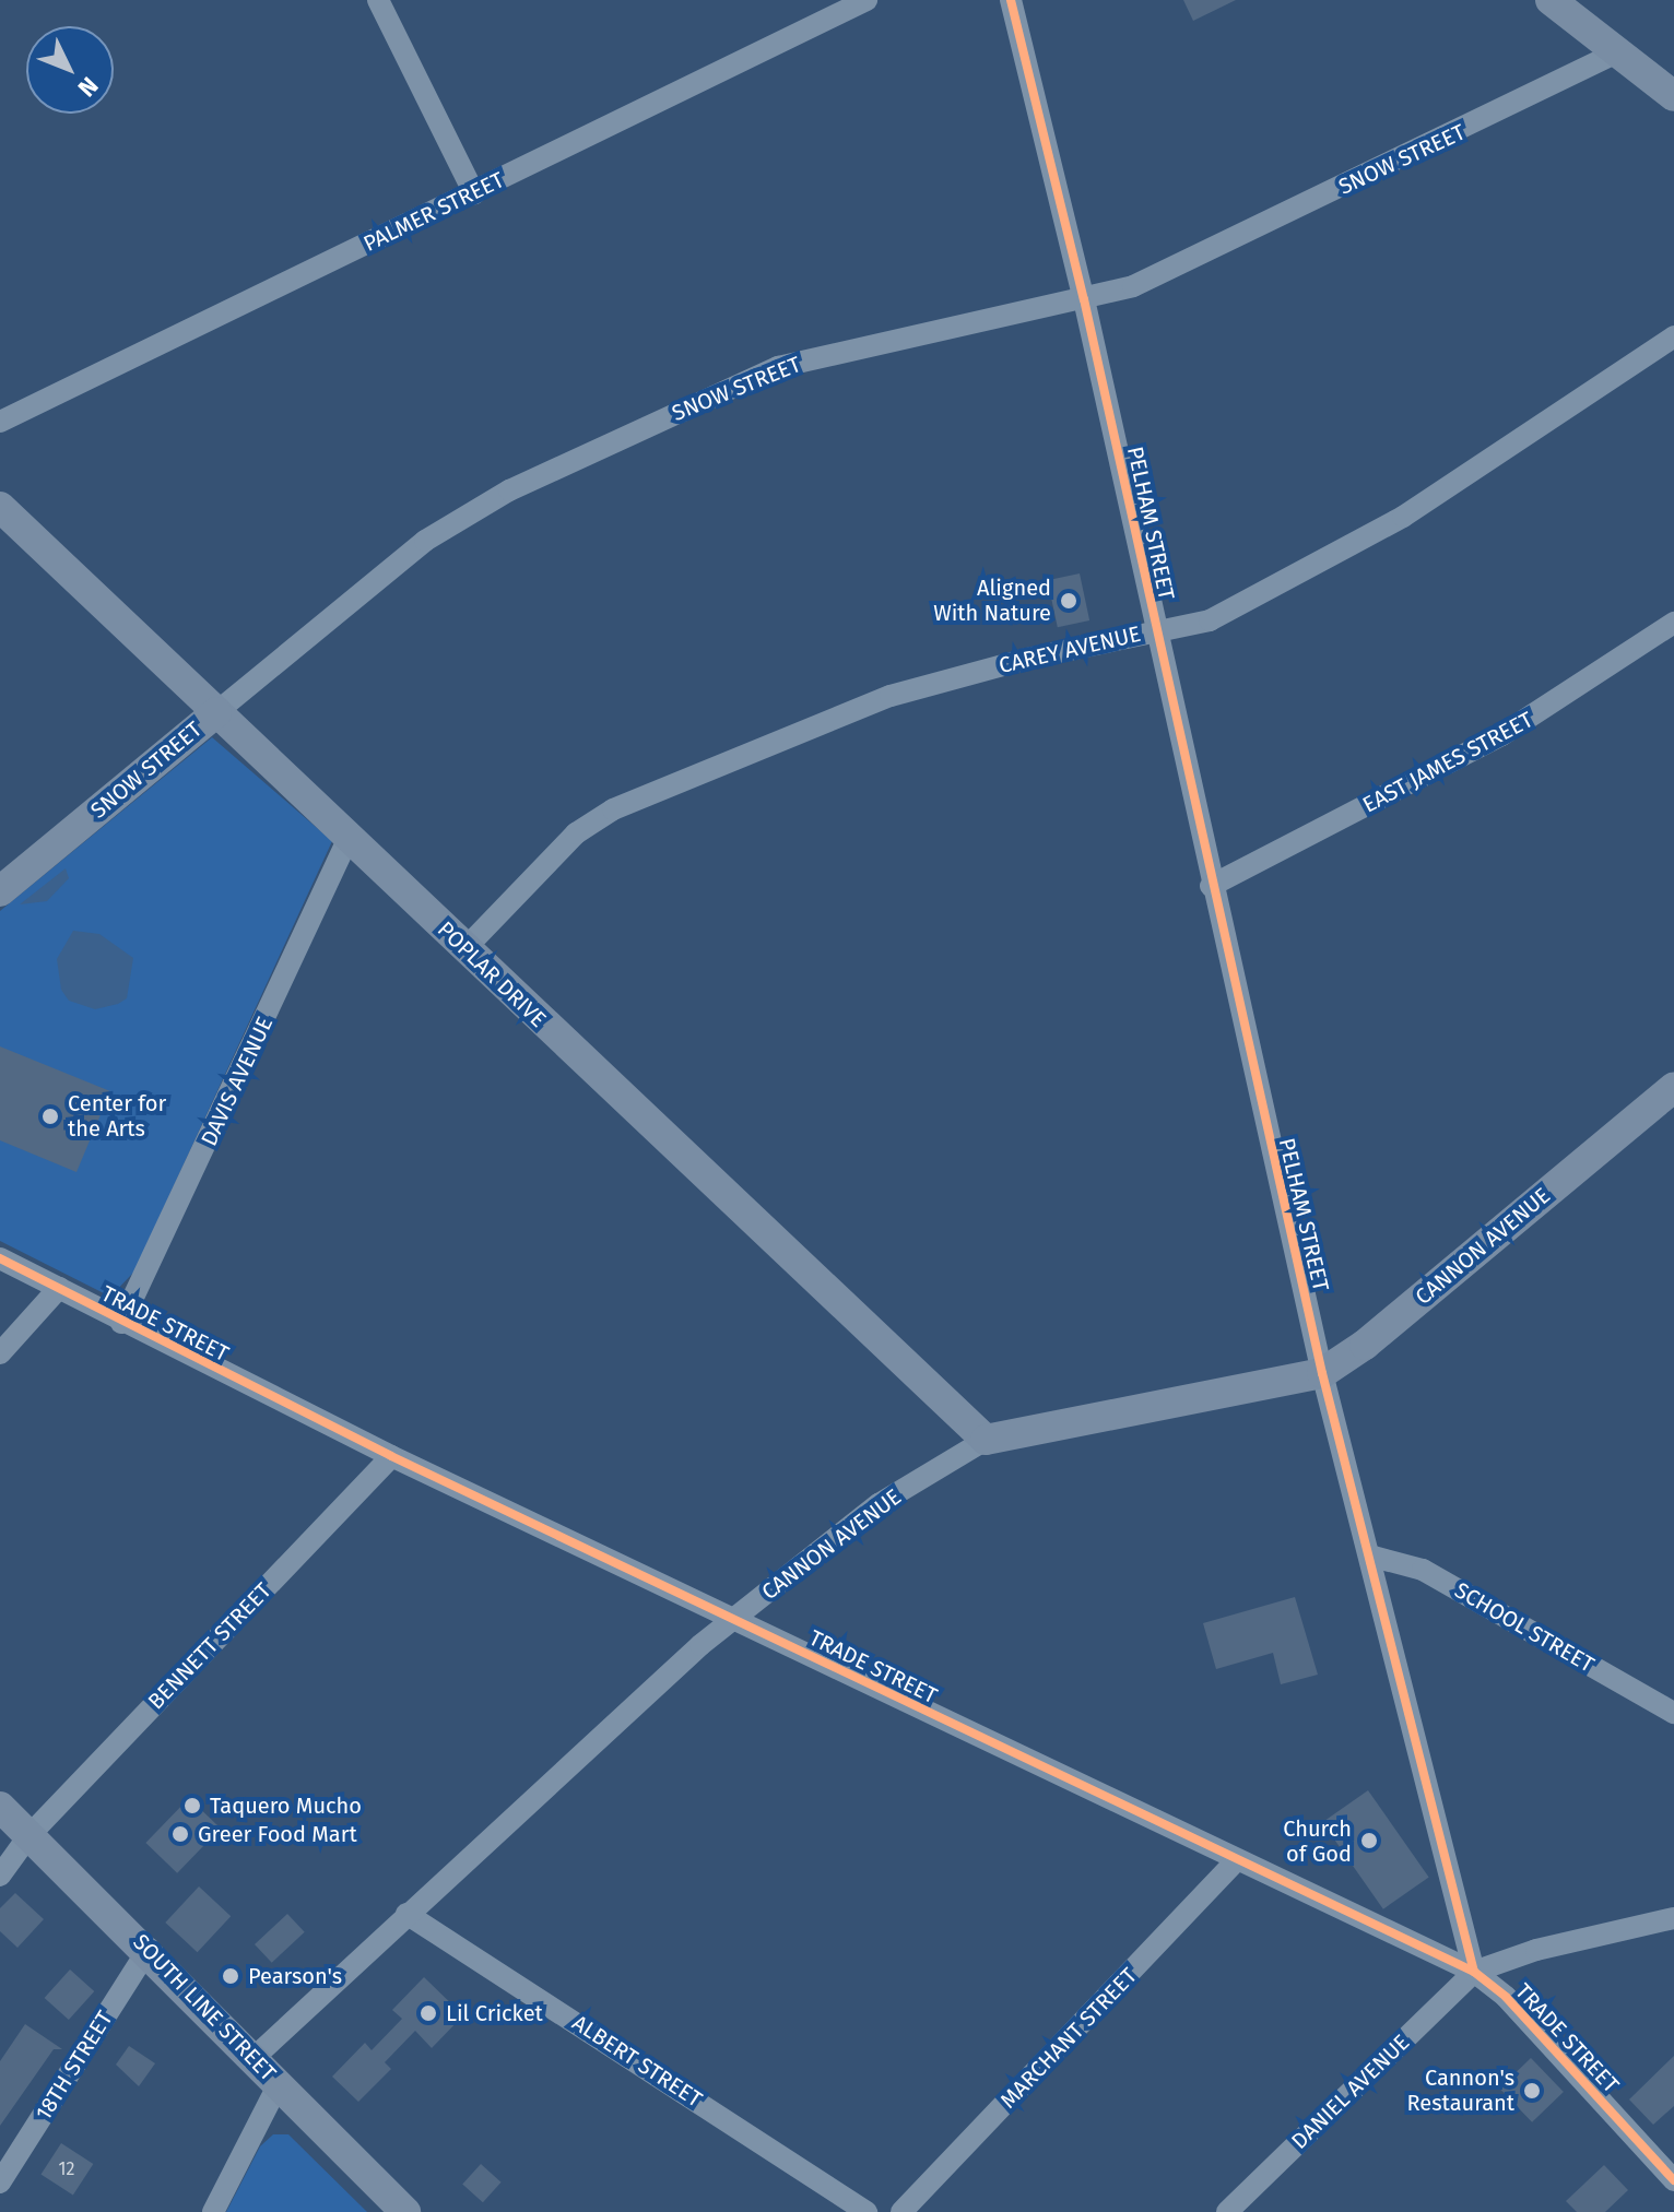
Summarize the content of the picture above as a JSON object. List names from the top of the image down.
{
  "streets": {
    "street": [
      "SNOW STREET",
      "PALMER STREET",
      "PELHAM STREET",
      "CAREY AVENUE",
      "EAST JAMES STREET",
      "POPLAR DRIVE",
      "DAVIS AVENUE",
      "CANNON AVENUE",
      "TRADE STREET",
      "SCHOOL STREET",
      "BENNETT STREET",
      "SOUTH LINE STREET",
      "MARCHANT STREET",
      "ALBERT STREET",
      "18TH STREET",
      "DANIEL AVENUE"
    ]
  },
  "crossings": [
    ["SNOW STREET", "PELHAM STREET"],
    ["SNOW STREET", "POPLAR DRIVE"],
    ["PELHAM STREET", "CAREY AVENUE"],
    ["PELHAM STREET", "EAST JAMES STREET"],
    ["PELHAM STREET", "CANNON AVENUE"],
    ["PELHAM STREET", "TRADE STREET"],
    ["PELHAM STREET", "SCHOOL STREET"],
    ["PELHAM STREET", "DANIEL AVENUE"],
    ["CAREY AVENUE", "POPLAR DRIVE"],
    ["POPLAR DRIVE", "DAVIS AVENUE"],
    ["POPLAR DRIVE", "CANNON AVENUE"],
    ["DAVIS AVENUE", "TRADE STREET"],
    ["CANNON AVENUE", "TRADE STREET"],
    ["CANNON AVENUE", "SOUTH LINE STREET"],
    ["CANNON AVENUE", "ALBERT STREET"],
    ["TRADE STREET", "BENNETT STREET"],
    ["TRADE STREET", "MARCHANT STREET"],
    ["TRADE STREET", "DANIEL AVENUE"],
    ["BENNETT STREET", "SOUTH LINE STREET"],
    ["SOUTH LINE STREET", "18TH STREET"]
  ],
  "places": [
    "Aligned With Nature",
    "Center for the Arts",
    "Taquero Mucho",
    "Greer Food Mart",
    "Church of God",
    "Pearson's",
    "Lil Cricket",
    "Cannon's Restaurant"
  ],
  "house_numbers": ["12"],
  "north": "bottom right"
}
